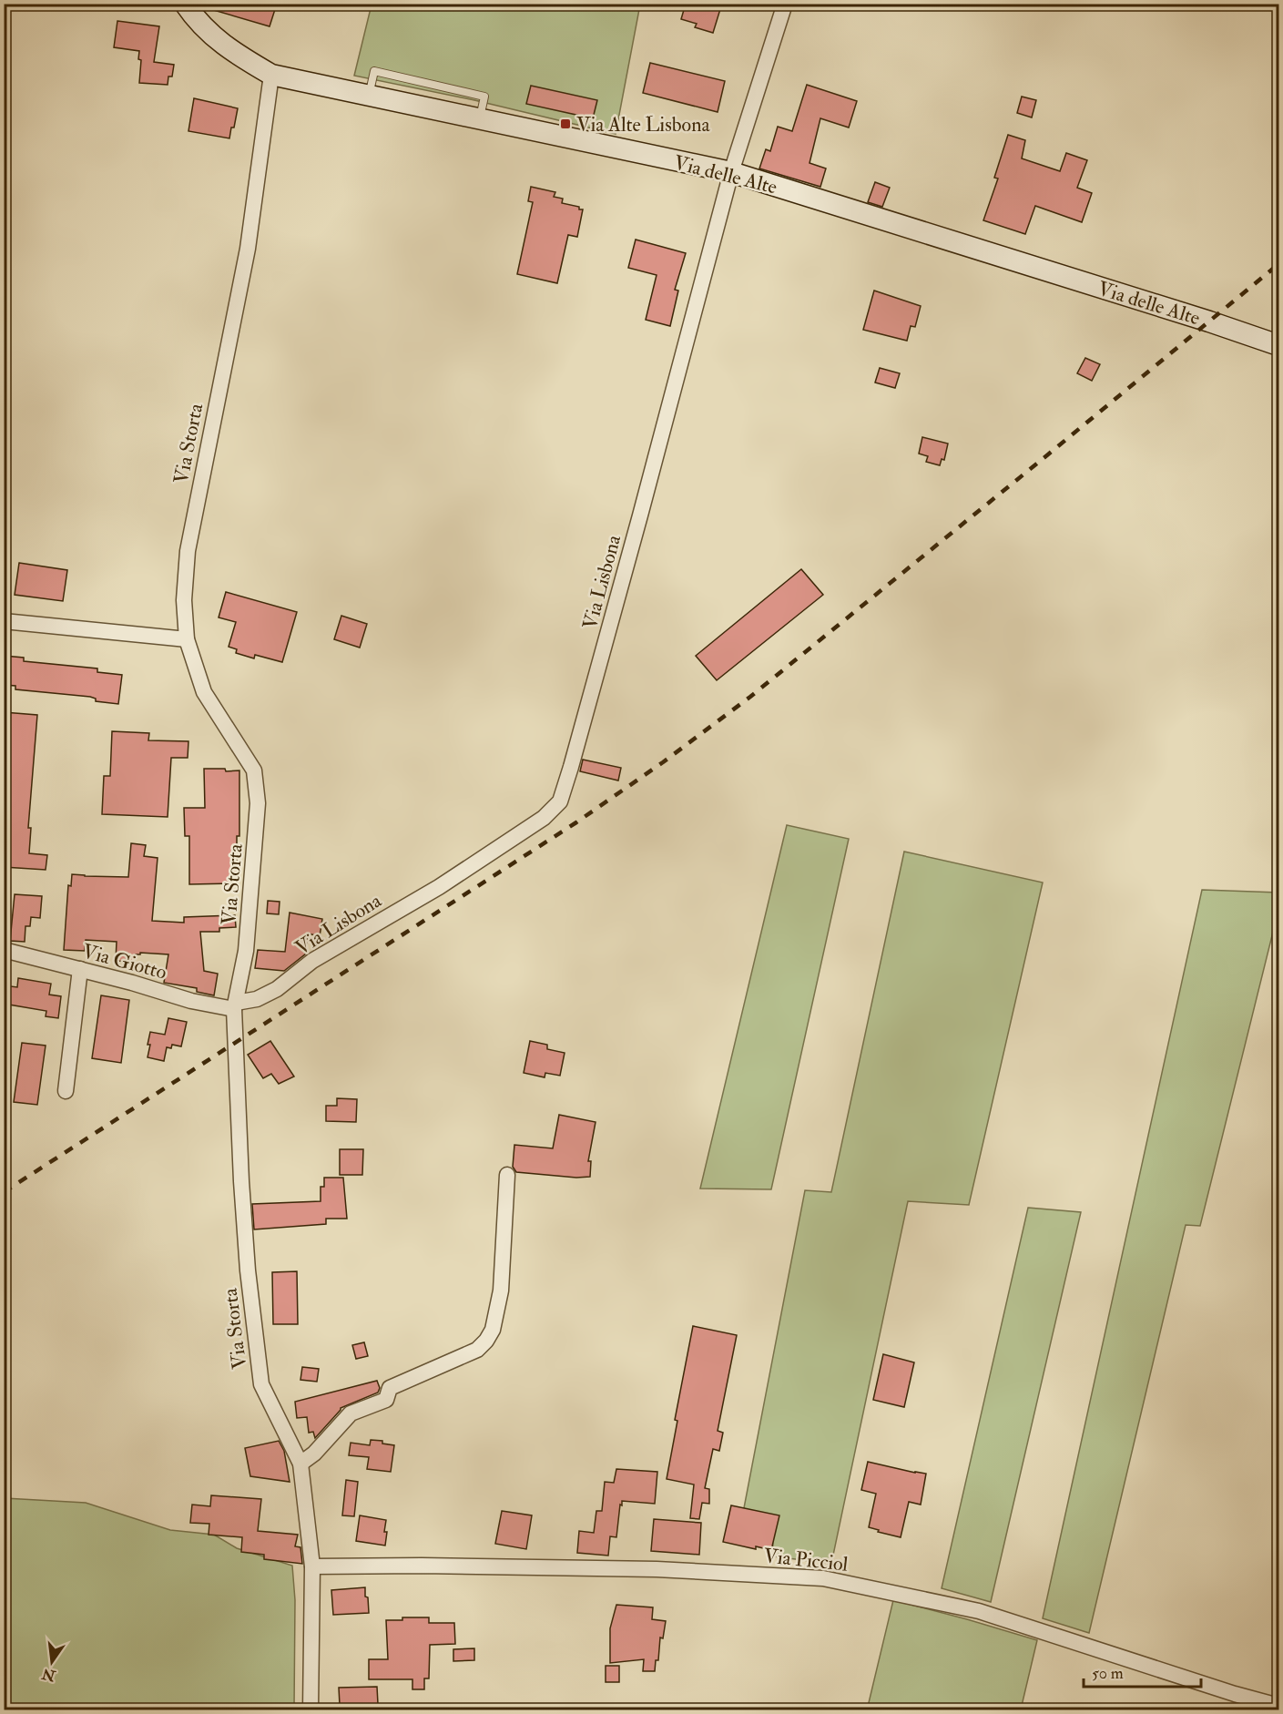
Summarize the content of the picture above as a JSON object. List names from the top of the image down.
{
  "streets": {
    "street": [
      "Via delle Alte",
      "Via Storta",
      "Via Lisbona",
      "Via Giotto",
      "Via Picciol"
    ]
  },
  "crossings": [
    ["Via delle Alte", "Via Storta"],
    ["Via delle Alte", "Via Lisbona"],
    ["Via Storta", "Via Lisbona"],
    ["Via Storta", "Via Giotto"],
    ["Via Storta", "Via Picciol"],
    ["Via Lisbona", "Via Giotto"]
  ],
  "places": {
    "transit": ["Via Alte Lisbona"]
  },
  "scale_bar": "50 m",
  "north": "bottom"
}
